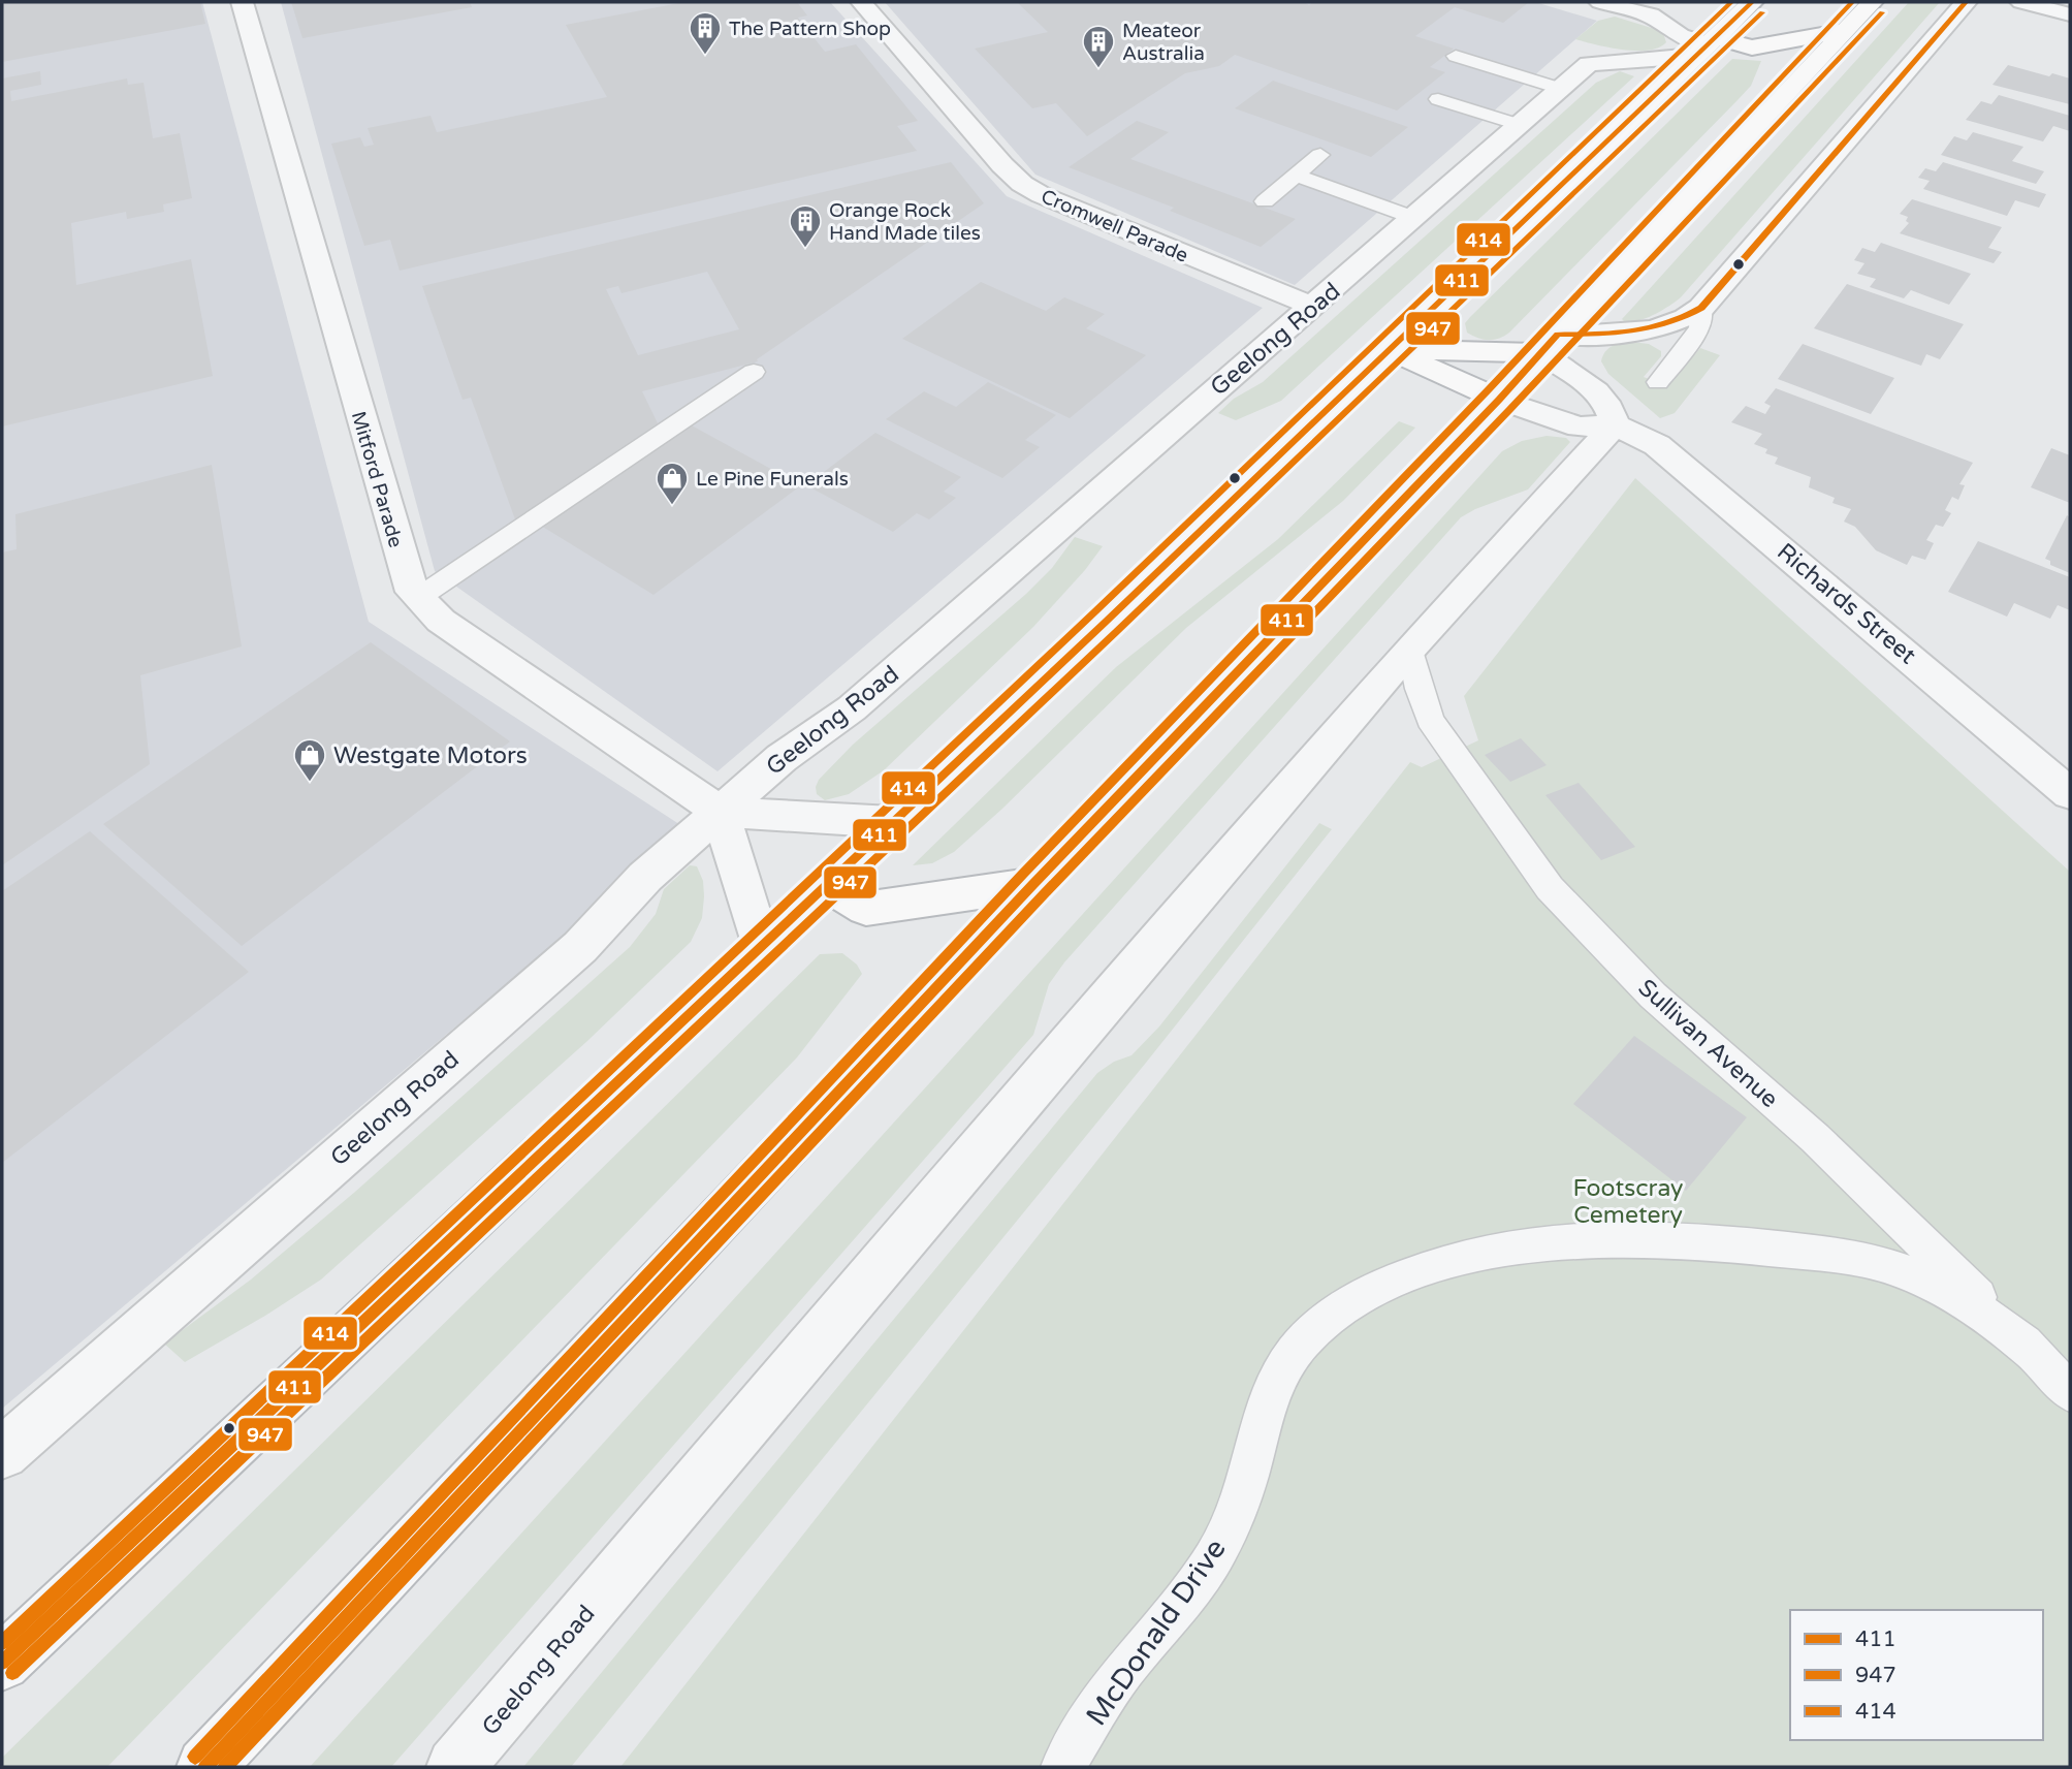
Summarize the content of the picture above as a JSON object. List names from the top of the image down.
{
  "streets": {
    "street": [
      "Cromwell Parade",
      "Geelong Road",
      "Mitford Parade",
      "Richards Street"
    ],
    "lane": ["Sullivan Avenue", "McDonald Drive"]
  },
  "crossings": [
    ["Cromwell Parade", "Geelong Road"],
    ["Geelong Road", "Mitford Parade"],
    ["Geelong Road", "Richards Street"],
    ["Geelong Road", "Sullivan Avenue"],
    ["Sullivan Avenue", "McDonald Drive"]
  ],
  "parks": ["Footscray Cemetery"],
  "places": {
    "building": ["The Pattern Shop", "Meateor Australia", "Orange Rock Hand Made tiles"],
    "shop": ["Le Pine Funerals", "Westgate Motors"]
  },
  "lines": ["transit line 411", "transit line 414", "transit line 947"],
  "legend": ["411", "947", "414"]
}
